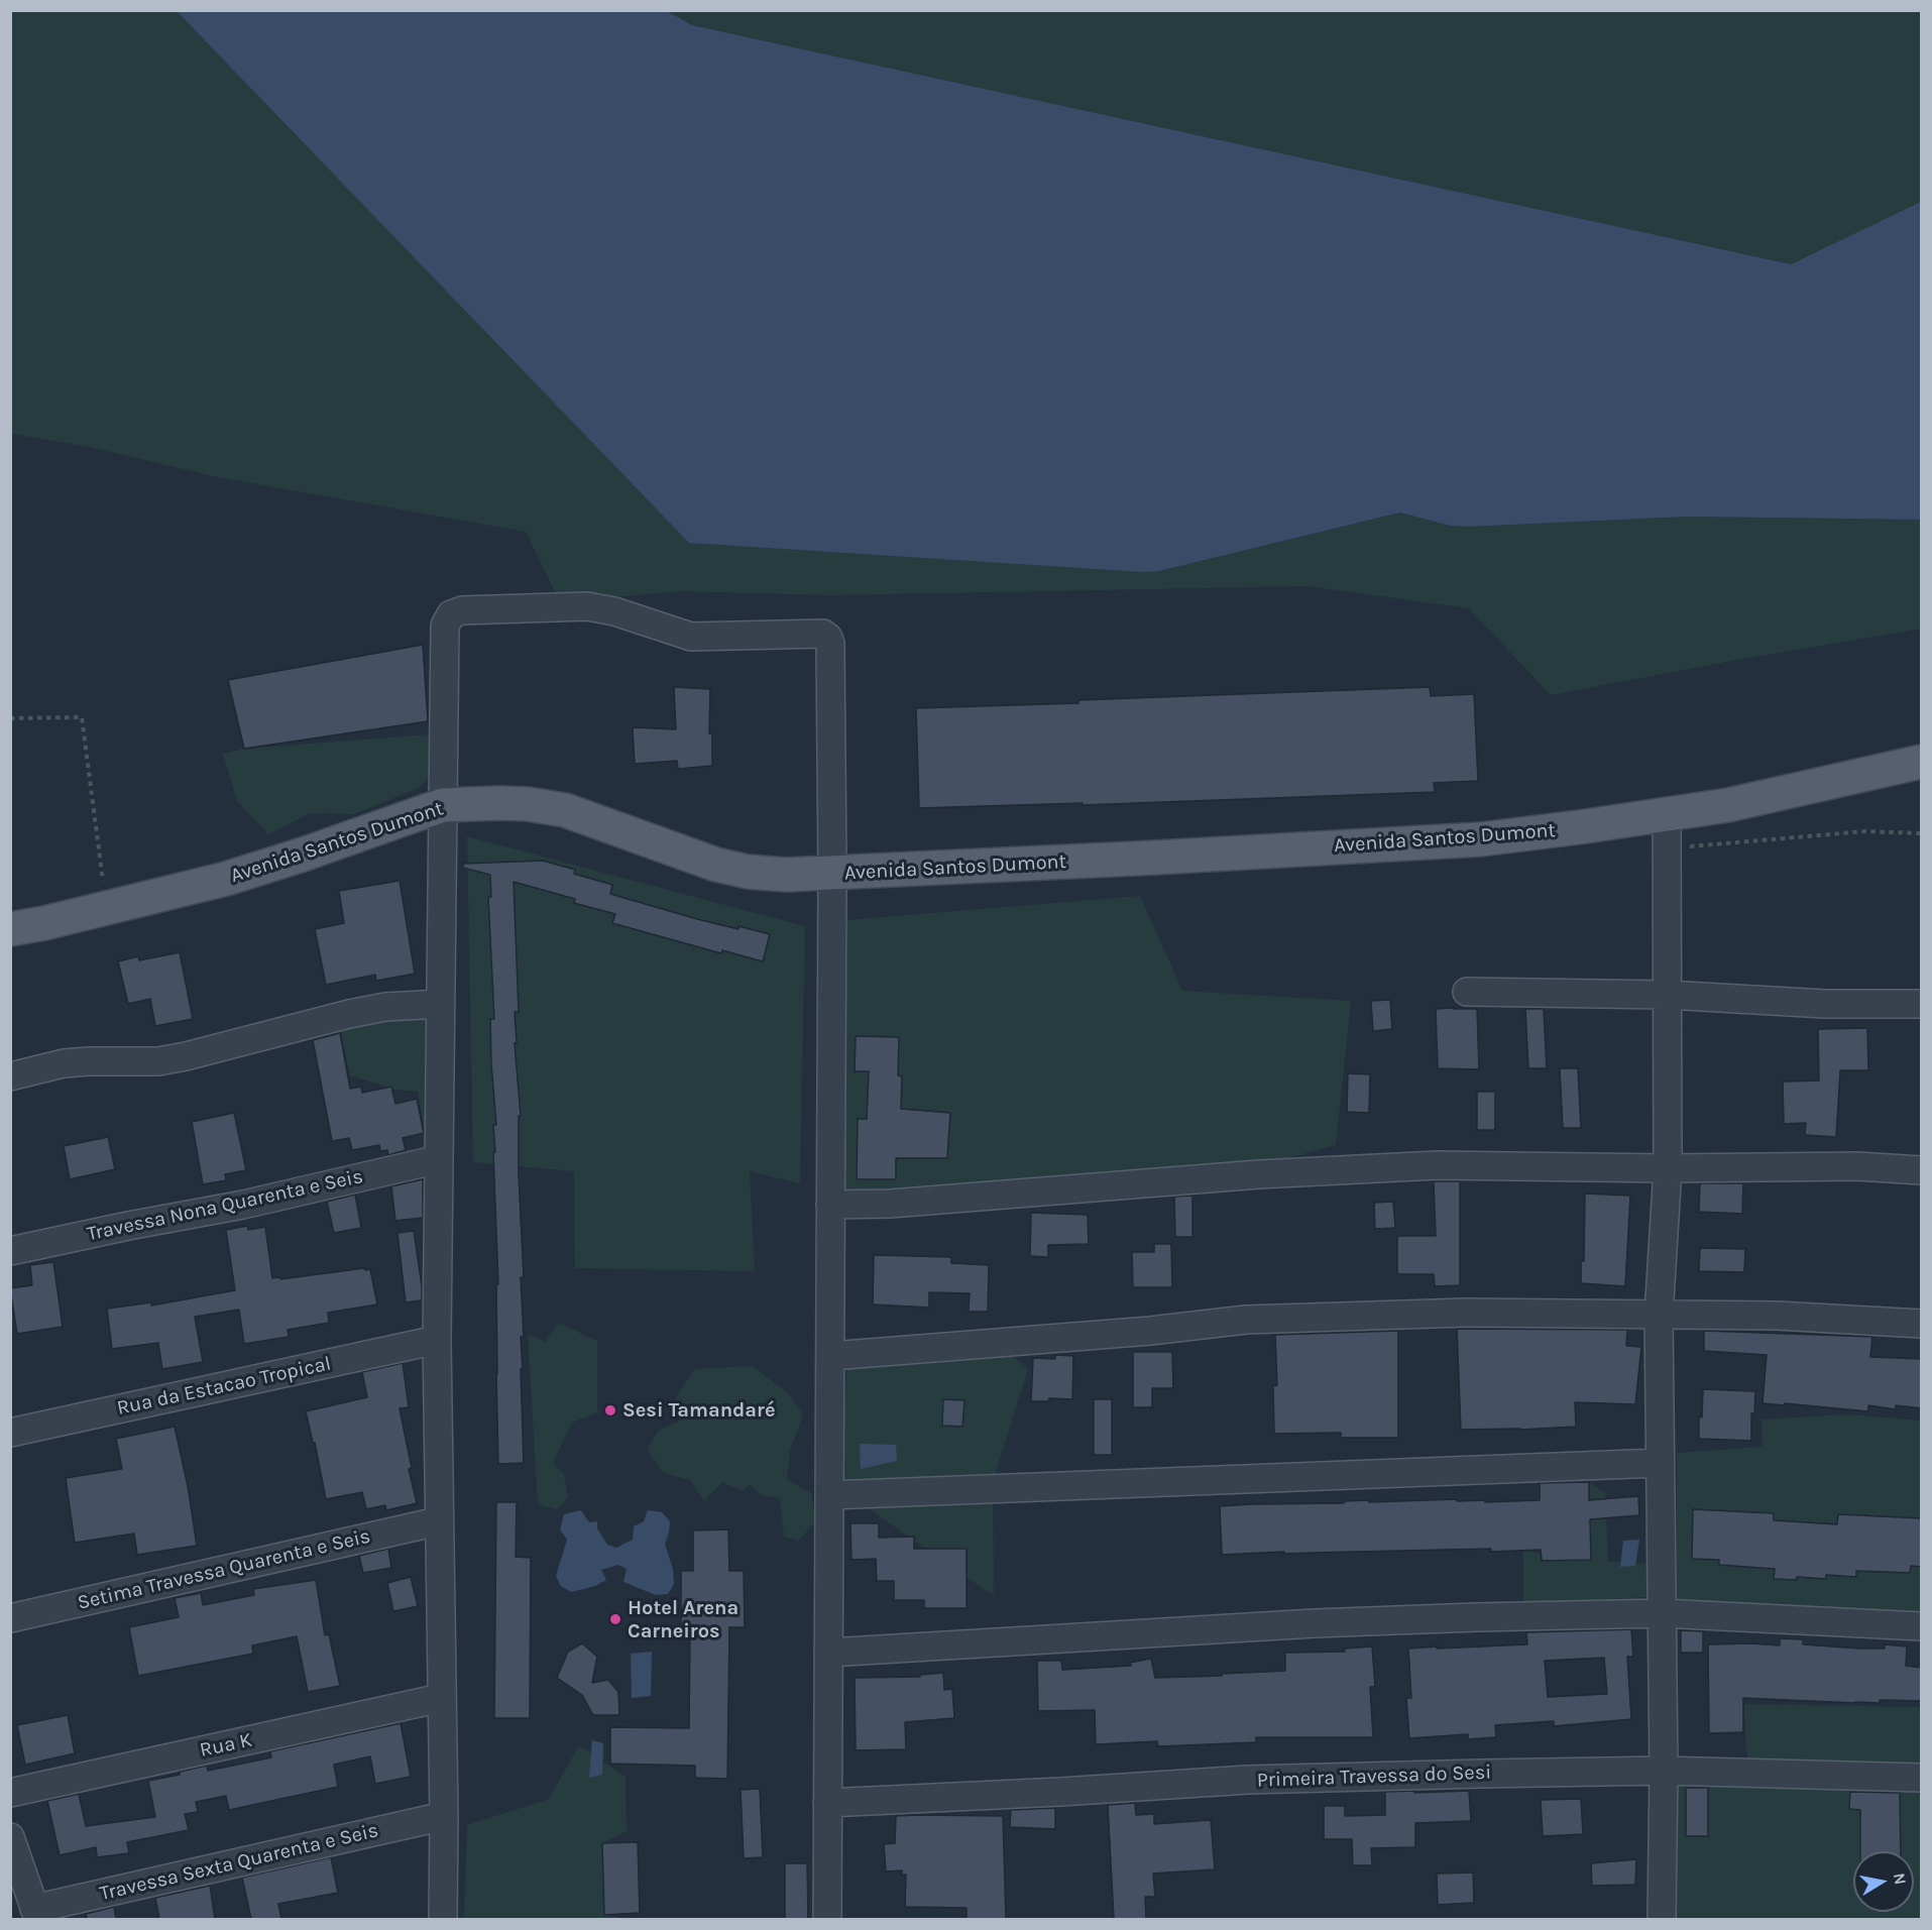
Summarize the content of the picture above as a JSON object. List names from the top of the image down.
{
  "streets": {
    "main road": ["Avenida Santos Dumont"],
    "street": [
      "Travessa Nona Quarenta e Seis",
      "Rua da Estacao Tropical",
      "Setima Travessa Quarenta e Seis",
      "Rua K",
      "Primeira Travessa do Sesi",
      "Travessa Sexta Quarenta e Seis"
    ]
  },
  "places": ["Sesi Tamandaré", "Hotel Arena Carneiros"],
  "north": "right"
}
